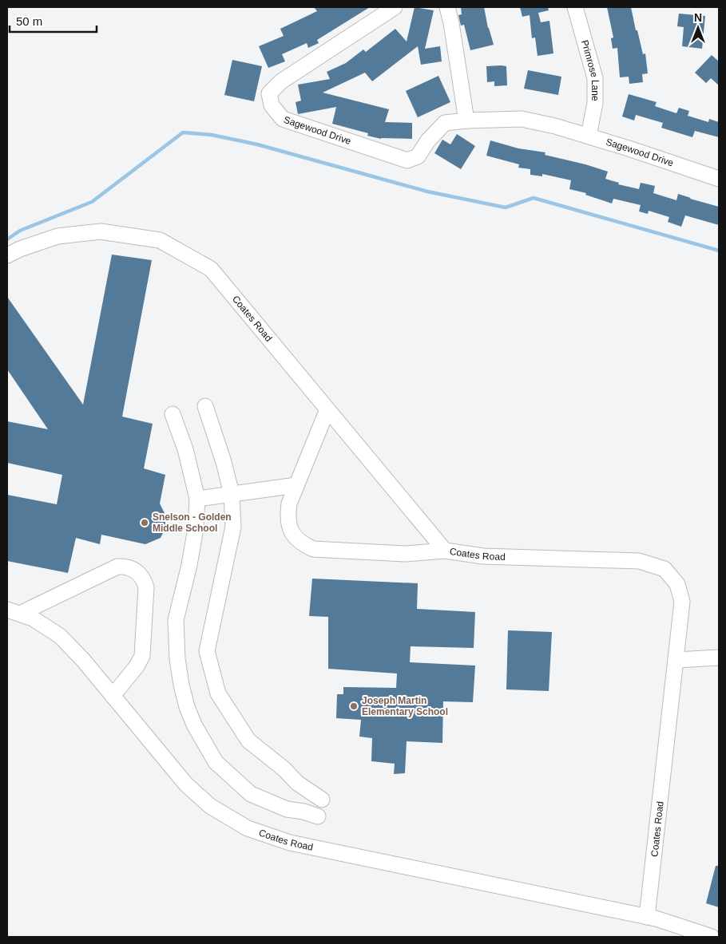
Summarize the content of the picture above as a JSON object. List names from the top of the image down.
{
  "streets": {
    "street": ["Primrose Lane", "Sagewood Drive", "Coates Road"]
  },
  "crossings": [
    ["Primrose Lane", "Sagewood Drive"]
  ],
  "places": ["Snelson - Golden Middle School", "Joseph Martin Elementary School"],
  "scale_bar": "50 m",
  "north": "top"
}
